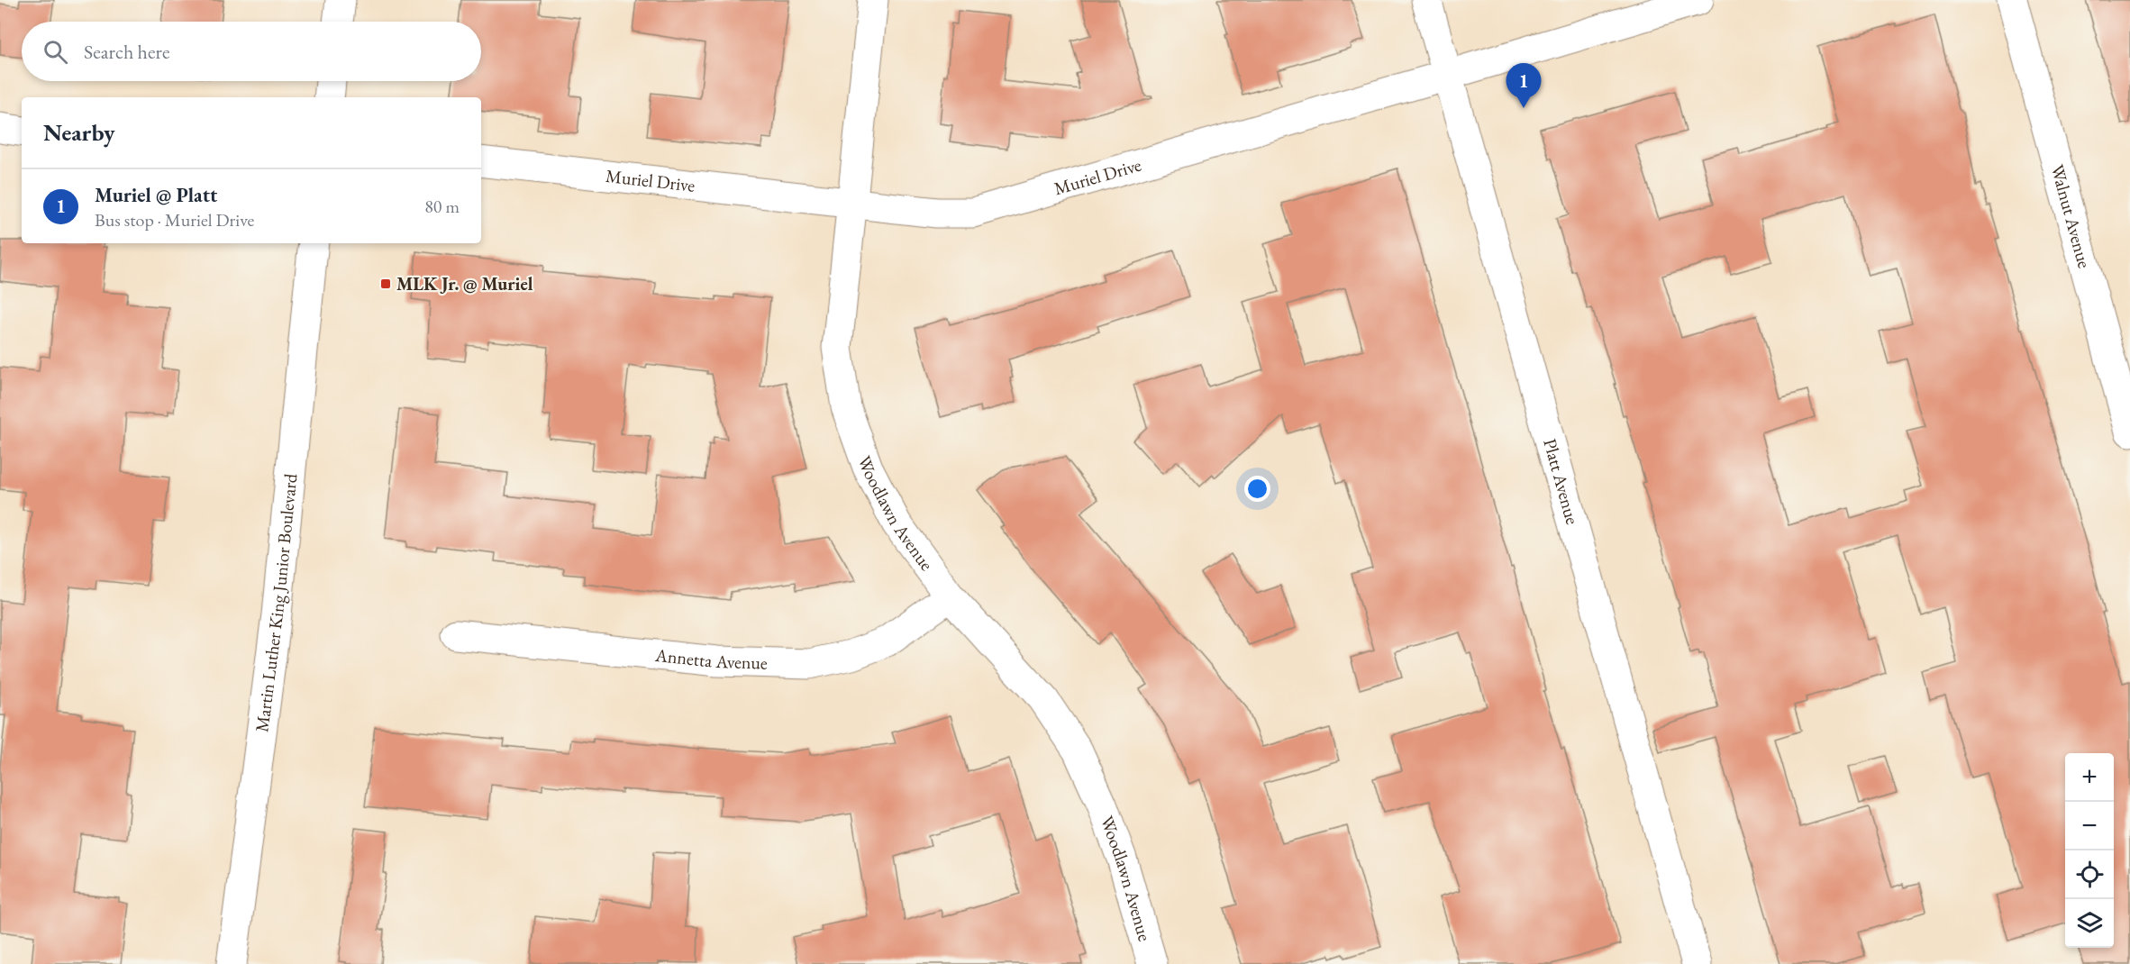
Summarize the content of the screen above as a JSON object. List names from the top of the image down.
{
  "streets": {
    "street": [
      "Muriel Drive",
      "Walnut Avenue",
      "Platt Avenue",
      "Woodlawn Avenue",
      "Martin Luther King Junior Boulevard",
      "Annetta Avenue"
    ]
  },
  "crossings": [
    ["Muriel Drive", "Platt Avenue"],
    ["Muriel Drive", "Woodlawn Avenue"],
    ["Woodlawn Avenue", "Annetta Avenue"]
  ],
  "places": {
    "transit": ["MLK Jr. @ Muriel"]
  },
  "page": {
    "search": "Search here",
    "pins": "1",
    "heading": "Nearby",
    "list": [
      {
        "mark": "1",
        "name": "Muriel @ Platt",
        "note": "Bus stop · Muriel Drive",
        "value": "80 m"
      }
    ],
    "map_buttons": ["+", "−"]
  }
}
